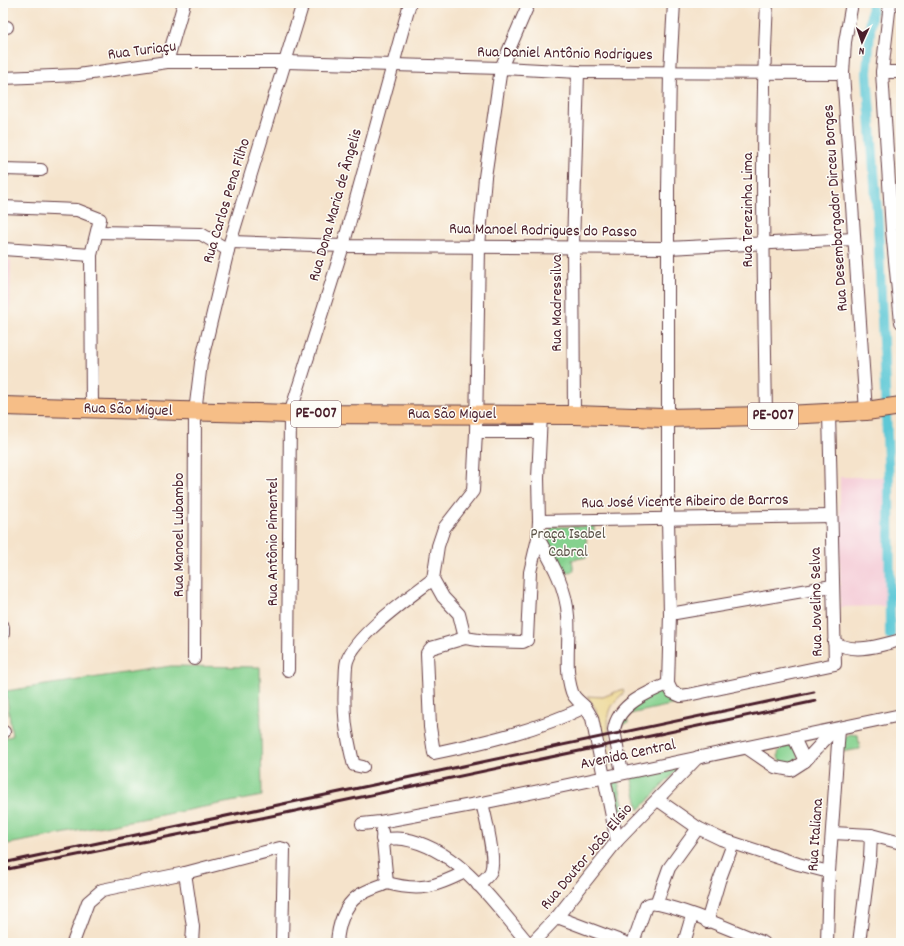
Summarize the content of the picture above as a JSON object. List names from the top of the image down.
{
  "streets": {
    "main road": ["Rua São Miguel", "PE-007"],
    "street": [
      "Rua Turiaçu",
      "Rua Daniel Antônio Rodrigues",
      "Rua Carlos Pena Filho",
      "Rua Dona Maria de Ângelis",
      "Rua Desembargador Dirceu Borges",
      "Rua Terezinha Lima",
      "Rua Manoel Rodrigues do Passo",
      "Rua Madressilva",
      "Rua José Vicente Ribeiro de Barros",
      "Rua Manoel Lubambo",
      "Rua Antônio Pimentel",
      "Rua Jovelino Selva",
      "Avenida Central",
      "Rua Italiana",
      "Rua Doutor João Elísio"
    ]
  },
  "crossings": [
    ["Rua Turiaçu", "Rua Daniel Antônio Rodrigues"],
    ["Rua Turiaçu", "Rua Carlos Pena Filho"],
    ["Rua Daniel Antônio Rodrigues", "Rua Carlos Pena Filho"],
    ["Rua Daniel Antônio Rodrigues", "Rua Dona Maria de Ângelis"],
    ["Rua Daniel Antônio Rodrigues", "Rua Desembargador Dirceu Borges"],
    ["Rua Daniel Antônio Rodrigues", "Rua Terezinha Lima"],
    ["Rua Daniel Antônio Rodrigues", "Rua Madressilva"],
    ["Rua Carlos Pena Filho", "Rua Manoel Rodrigues do Passo"],
    ["Rua Carlos Pena Filho", "Rua São Miguel"],
    ["Rua Carlos Pena Filho", "Rua Manoel Lubambo"],
    ["Rua Dona Maria de Ângelis", "Rua Manoel Rodrigues do Passo"],
    ["Rua Dona Maria de Ângelis", "Rua São Miguel"],
    ["Rua Dona Maria de Ângelis", "Rua Antônio Pimentel"],
    ["Rua Desembargador Dirceu Borges", "Rua Manoel Rodrigues do Passo"],
    ["Rua Desembargador Dirceu Borges", "Rua São Miguel"],
    ["Rua Terezinha Lima", "Rua Manoel Rodrigues do Passo"],
    ["Rua Terezinha Lima", "Rua São Miguel"],
    ["Rua Manoel Rodrigues do Passo", "Rua Madressilva"],
    ["Rua Madressilva", "Rua São Miguel"],
    ["Rua São Miguel", "Rua Manoel Lubambo"],
    ["Rua São Miguel", "Rua Antônio Pimentel"],
    ["Rua São Miguel", "Rua Jovelino Selva"],
    ["Rua José Vicente Ribeiro de Barros", "Rua Jovelino Selva"],
    ["Avenida Central", "Rua Italiana"],
    ["Avenida Central", "Rua Doutor João Elísio"]
  ],
  "parks": ["Praça Isabel Cabral"],
  "north": "bottom"
}
